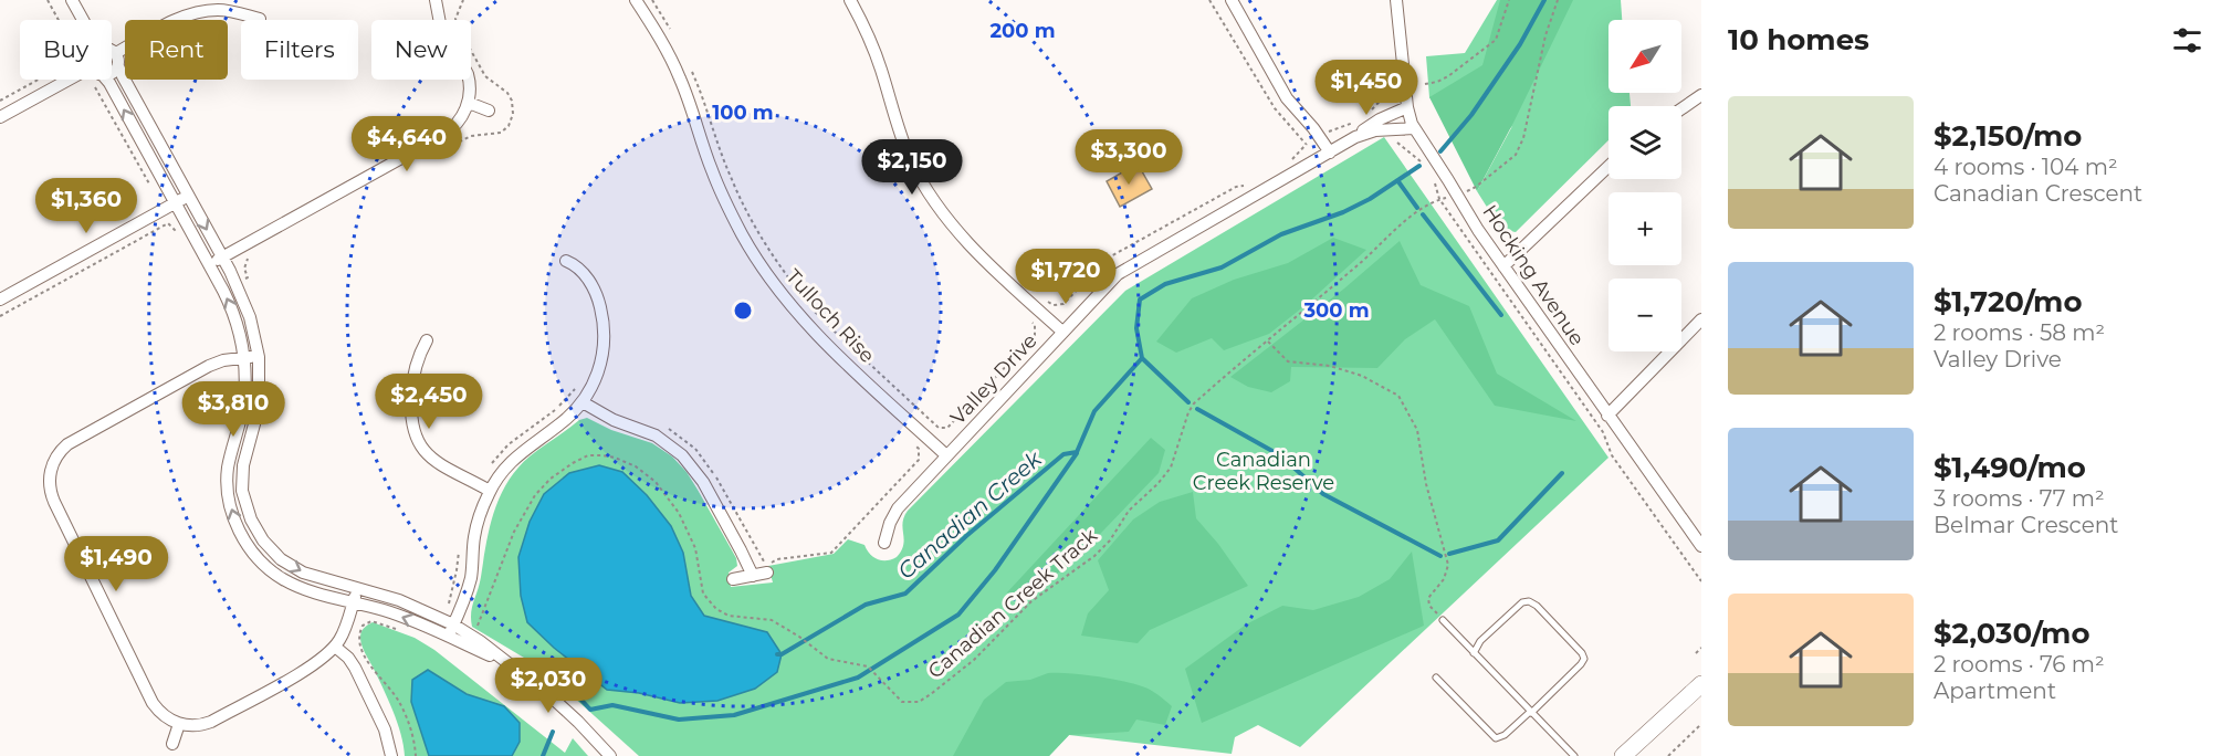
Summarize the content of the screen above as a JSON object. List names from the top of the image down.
{
  "streets": {
    "street": ["Hocking Avenue", "Tulloch Rise", "Valley Drive"],
    "path": ["Canadian Creek Track"]
  },
  "crossings": [
    ["Hocking Avenue", "Valley Drive"],
    ["Tulloch Rise", "Valley Drive"]
  ],
  "water": ["Canadian Creek"],
  "parks": ["Canadian Creek Reserve"],
  "north": "bottom left",
  "page": {
    "heading": "10 homes",
    "map_buttons": ["+", "−"],
    "chip": [
      "Buy",
      "Rent",
      "Filters",
      "New"
    ],
    "price": [
      "$1,450",
      "$4,640",
      "$3,300",
      "$2,150",
      "$1,360",
      "$1,720",
      "$2,450",
      "$3,810",
      "$1,490",
      "$2,030"
    ],
    "list": [
      {
        "name": "$2,150/mo",
        "note": "4 rooms · 104 m² · Canadian Crescent"
      },
      {
        "name": "$1,720/mo",
        "note": "2 rooms · 58 m² · Valley Drive"
      },
      {
        "name": "$1,490/mo",
        "note": "3 rooms · 77 m² · Belmar Crescent"
      },
      {
        "name": "$2,030/mo",
        "note": "2 rooms · 76 m² · Apartment"
      }
    ]
  },
  "rings": ["200 m", "100 m", "300 m"]
}
